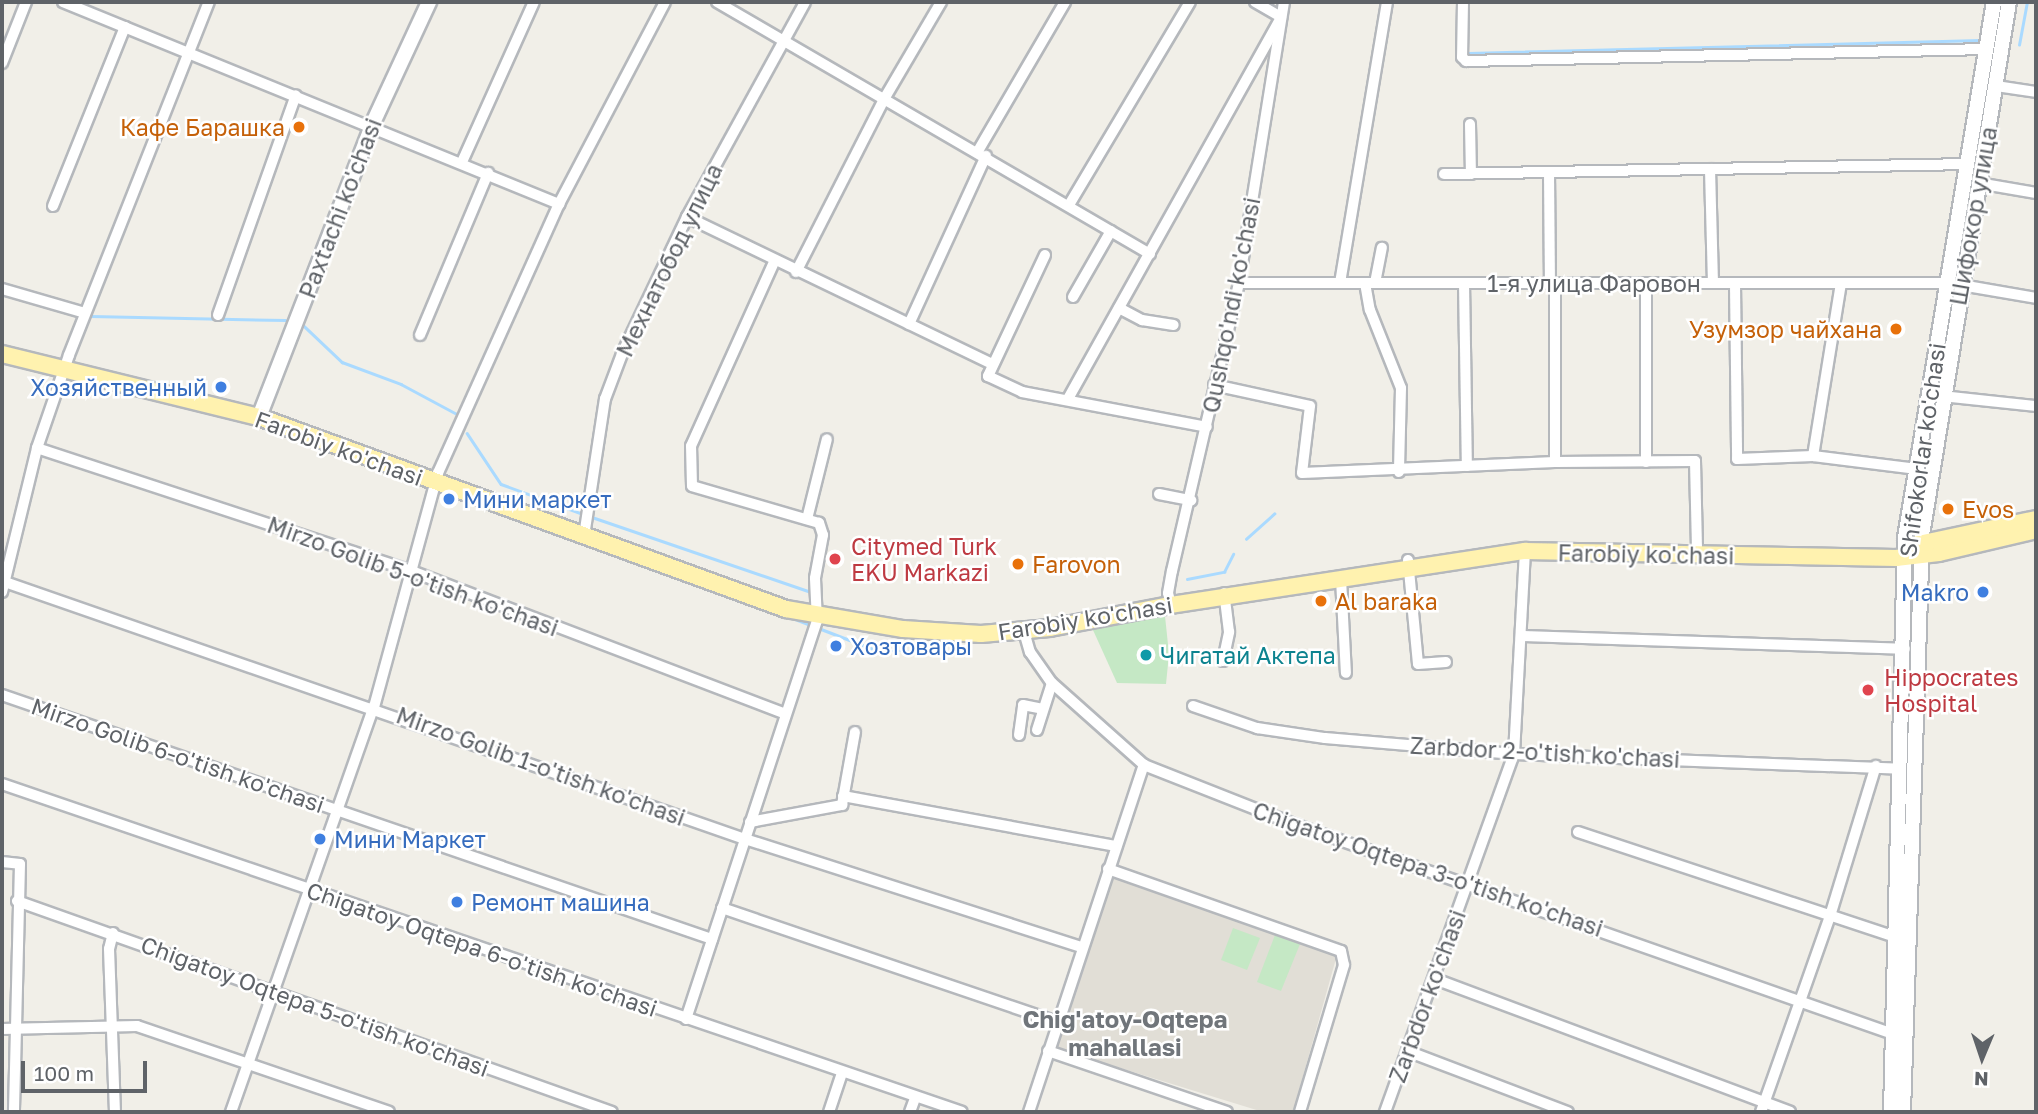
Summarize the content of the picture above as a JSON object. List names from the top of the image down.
{
  "streets": {
    "main road": [
      "Paxtachi ko'chasi",
      "Шифокор улица",
      "Farobiy ko'chasi",
      "Shifokorlar ko'chasi"
    ],
    "street": [
      "Мехнатобод улица",
      "1-я улица Фаровон",
      "Qushqo'ndi ko'chasi",
      "Mirzo Golib 5-o'tish ko'chasi",
      "Zarbdor 2-o'tish ko'chasi",
      "Mirzo Golib 6-o'tish ko'chasi",
      "Mirzo Golib 1-o'tish ko'chasi",
      "Chigatoy Oqtepa 3-o'tish ko'chasi",
      "Chigatoy Oqtepa 6-o'tish ko'chasi",
      "Zarbdor ko'chasi",
      "Chigatoy Oqtepa 5-o'tish ko'chasi"
    ]
  },
  "crossings": [
    ["Paxtachi ko'chasi", "Farobiy ko'chasi"],
    ["Шифокор улица", "1-я улица Фаровон"],
    ["Шифокор улица", "Farobiy ko'chasi"],
    ["Шифокор улица", "Shifokorlar ko'chasi"],
    ["Мехнатобод улица", "Farobiy ko'chasi"],
    ["1-я улица Фаровон", "Qushqo'ndi ko'chasi"],
    ["1-я улица Фаровон", "Shifokorlar ko'chasi"],
    ["Qushqo'ndi ko'chasi", "Farobiy ko'chasi"],
    ["Farobiy ko'chasi", "Shifokorlar ko'chasi"],
    ["Farobiy ko'chasi", "Chigatoy Oqtepa 3-o'tish ko'chasi"],
    ["Farobiy ko'chasi", "Zarbdor ko'chasi"],
    ["Shifokorlar ko'chasi", "Zarbdor 2-o'tish ko'chasi"],
    ["Shifokorlar ko'chasi", "Chigatoy Oqtepa 3-o'tish ko'chasi"],
    ["Zarbdor 2-o'tish ko'chasi", "Zarbdor ko'chasi"],
    ["Chigatoy Oqtepa 3-o'tish ko'chasi", "Zarbdor ko'chasi"]
  ],
  "districts": ["Chig'atoy-Oqtepa mahallasi"],
  "places": [
    "Кафе Барашка",
    "Узумзор чайхана",
    "Хозяйственный",
    "Мини маркет",
    "Evos",
    "Citymed Turk EKU Markazi",
    "Farovon",
    "Makro",
    "Al baraka",
    "Хозтовары",
    "Чигатай Актепа",
    "Hippocrates Hospital",
    "Мини Маркет",
    "Ремонт машина"
  ],
  "scale_bar": "100 m",
  "north": "bottom"
}
